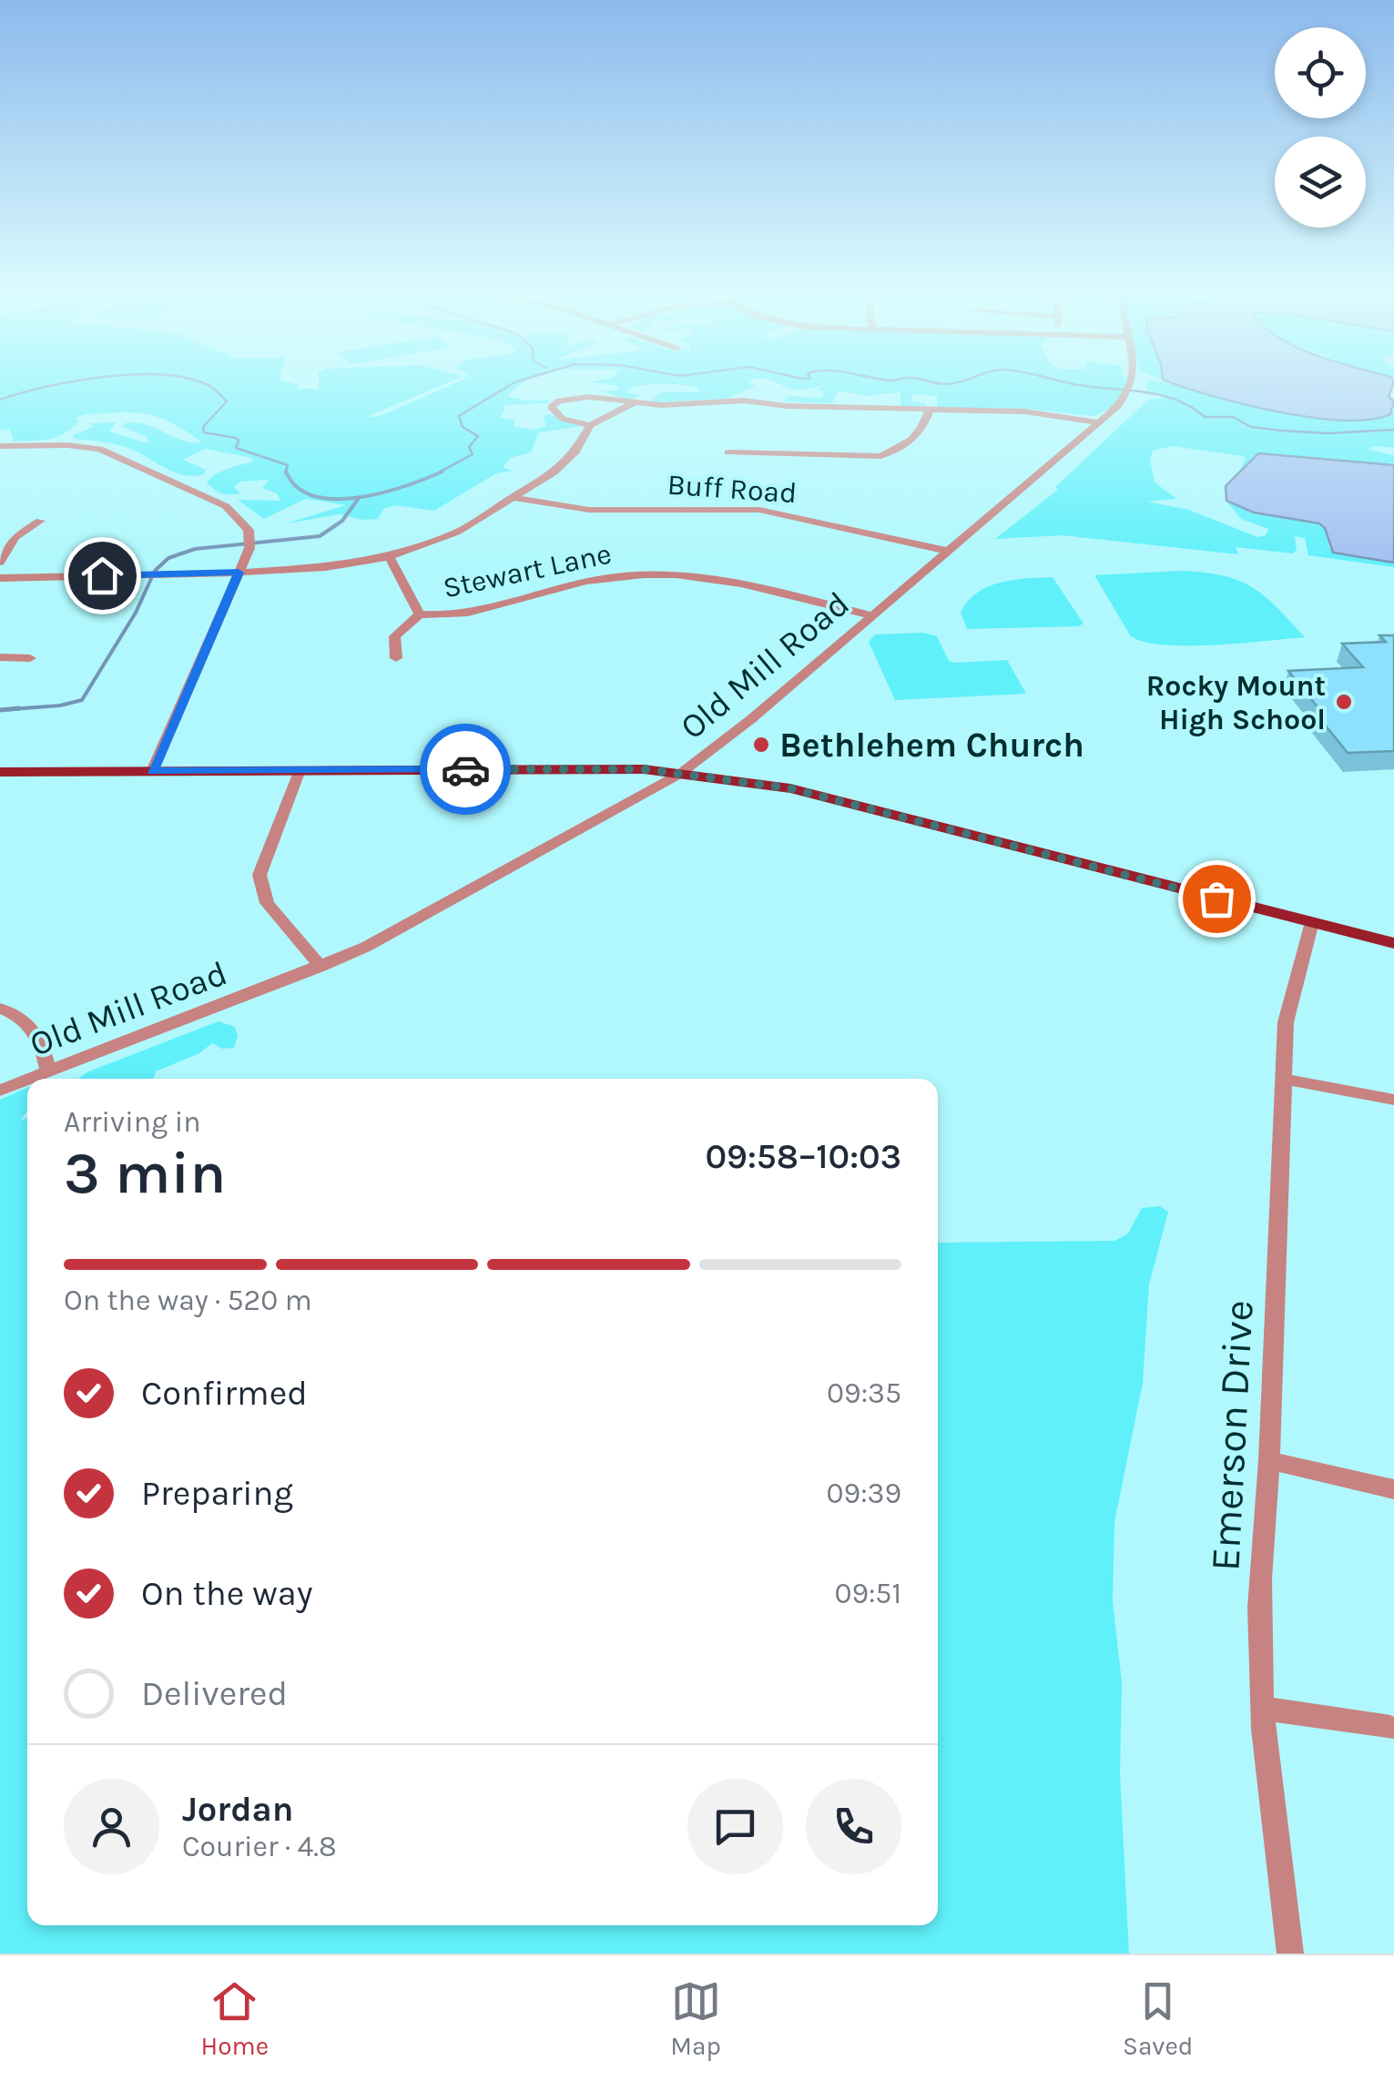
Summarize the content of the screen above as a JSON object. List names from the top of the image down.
{
  "streets": {
    "street": [
      "Buff Road",
      "Stewart Lane",
      "Old Mill Road",
      "Emerson Drive"
    ]
  },
  "crossings": [
    ["Buff Road", "Old Mill Road"],
    ["Stewart Lane", "Old Mill Road"]
  ],
  "places": ["Rocky Mount High School", "Bethlehem Church"],
  "page": {
    "heading": ["3 min", "Arriving in", "09:58–10:03"],
    "panel": ["Jordan", "Courier · 4.8"],
    "bar": "On the way · 520 m",
    "list": [
      ["Confirmed", "09:35"],
      ["Preparing", "09:39"],
      ["On the way", "09:51"],
      "Delivered"
    ],
    "tabs": ["Home", "Map", "Saved"]
  }
}
